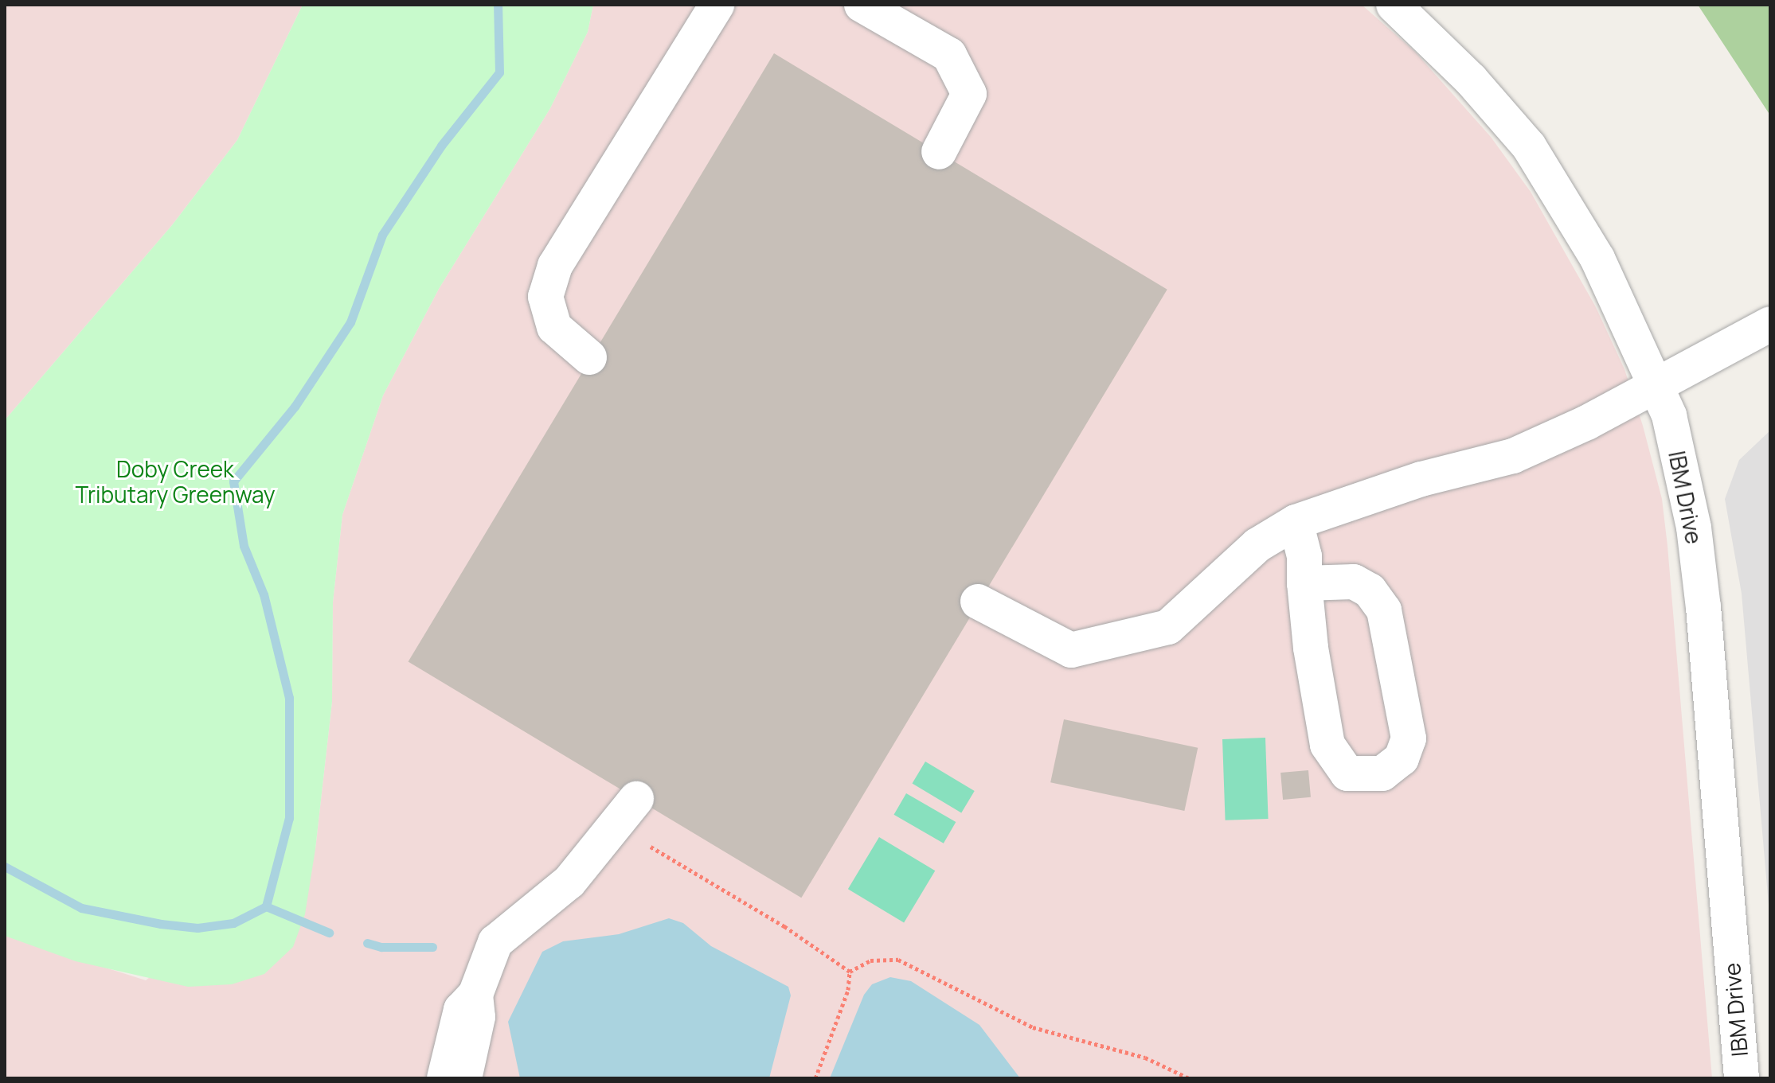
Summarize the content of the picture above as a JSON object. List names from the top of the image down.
{
  "streets": {
    "street": ["IBM Drive"]
  },
  "parks": ["Doby Creek Tributary Greenway"]
}
